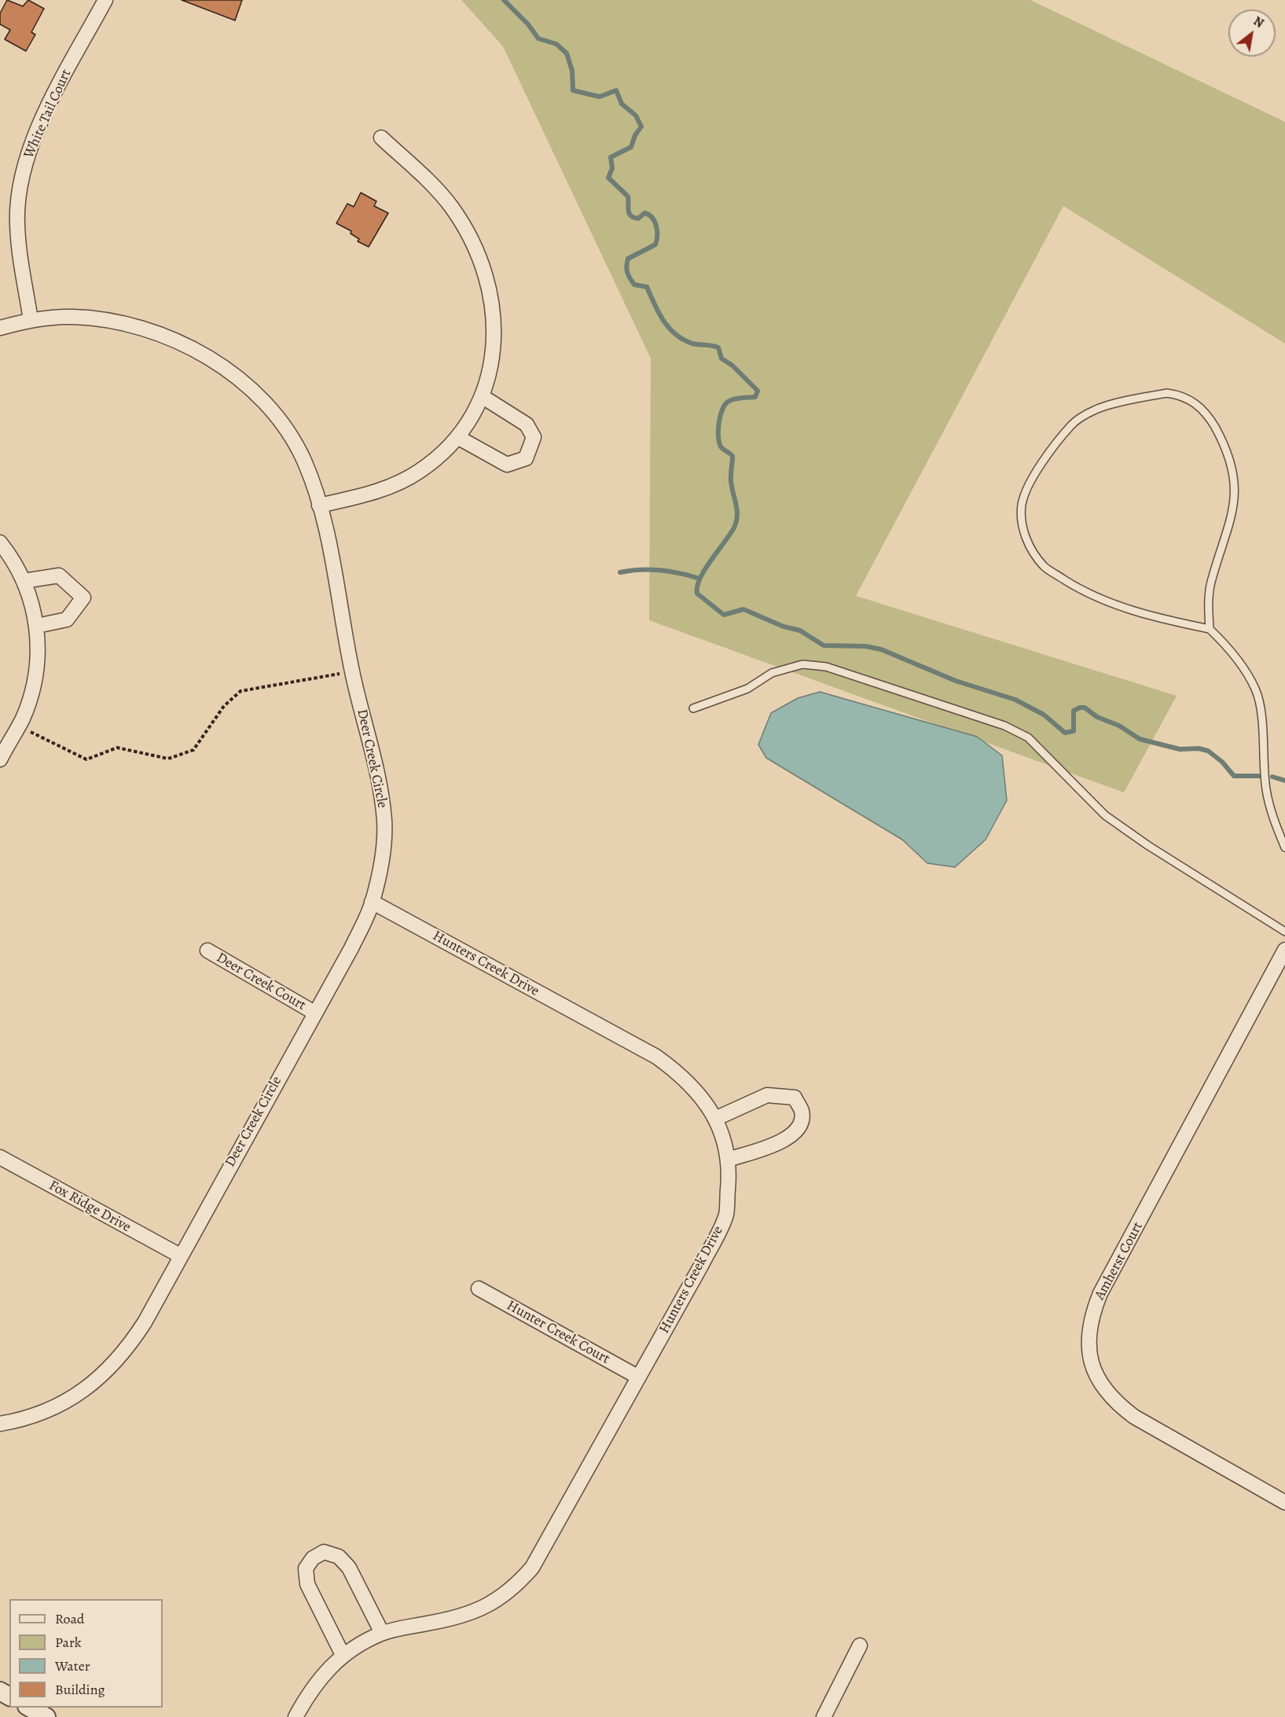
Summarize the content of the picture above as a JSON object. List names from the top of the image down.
{
  "streets": {
    "street": [
      "White Tail Court",
      "Deer Creek Circle",
      "Hunters Creek Drive",
      "Deer Creek Court",
      "Fox Ridge Drive",
      "Amherst Court",
      "Hunter Creek Court"
    ]
  },
  "crossings": [
    ["White Tail Court", "Deer Creek Circle"],
    ["Deer Creek Circle", "Hunters Creek Drive"],
    ["Deer Creek Circle", "Deer Creek Court"],
    ["Deer Creek Circle", "Fox Ridge Drive"],
    ["Hunters Creek Drive", "Hunter Creek Court"]
  ],
  "legend": [
    "Road",
    "Park",
    "Water",
    "Building"
  ],
  "north": "top right"
}
